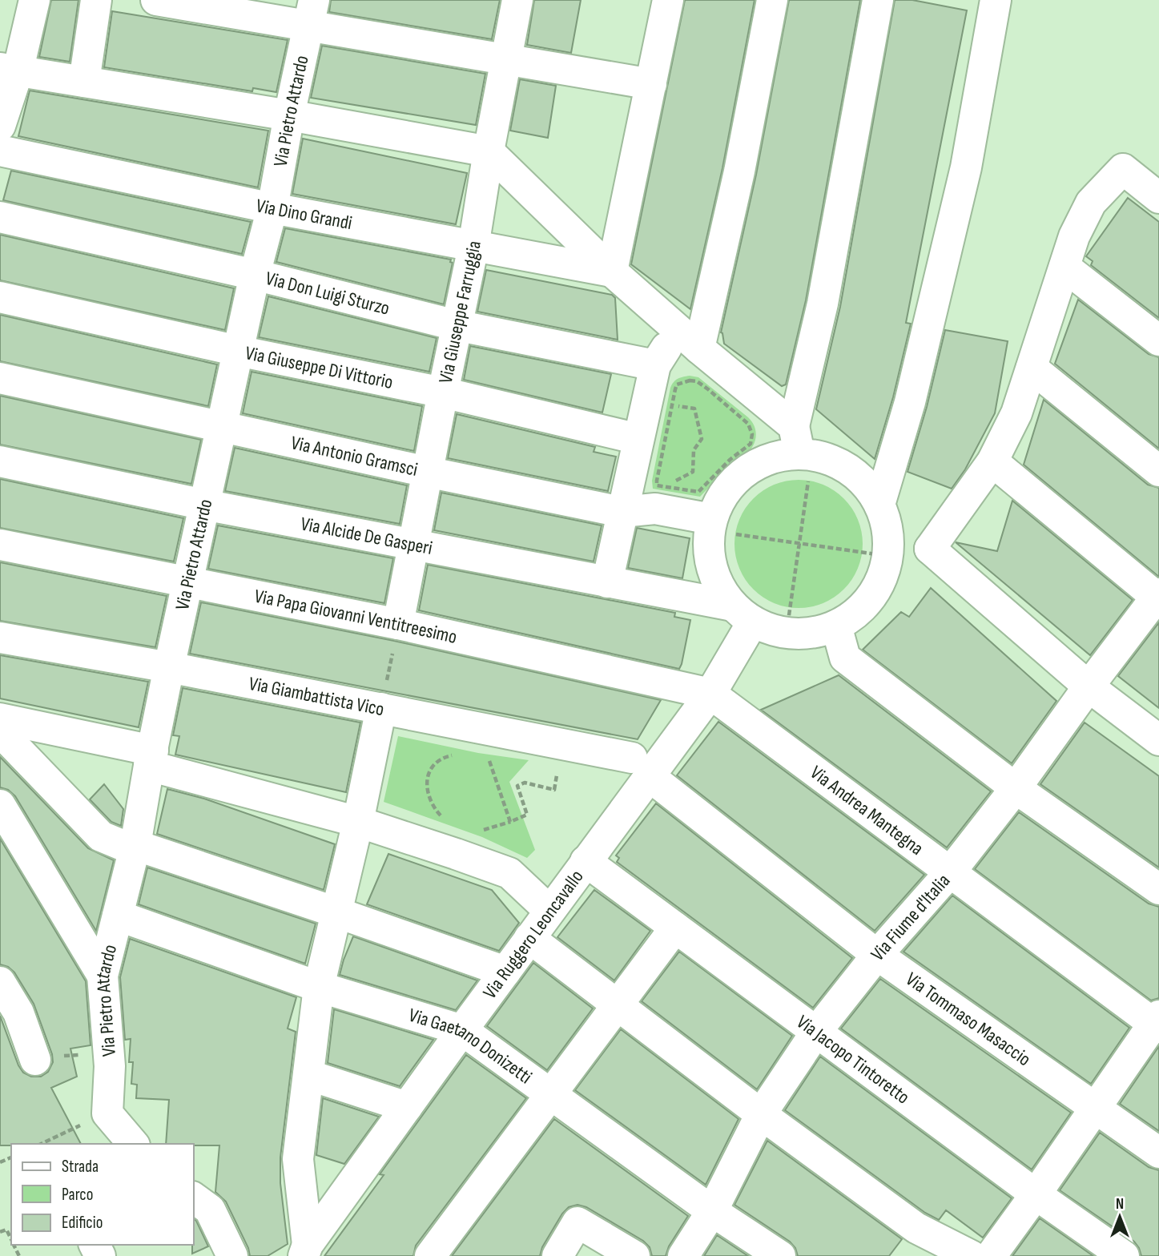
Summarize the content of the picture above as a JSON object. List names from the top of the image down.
{
  "streets": {
    "street": [
      "Via Pietro Attardo",
      "Via Dino Grandi",
      "Via Don Luigi Sturzo",
      "Via Giuseppe Farruggia",
      "Via Giuseppe Di Vittorio",
      "Via Antonio Gramsci",
      "Via Alcide De Gasperi",
      "Via Papa Giovanni Ventitreesimo",
      "Via Giambattista Vico",
      "Via Andrea Mantegna",
      "Via Fiume d'Italia",
      "Via Ruggero Leoncavallo",
      "Via Tommaso Masaccio",
      "Via Gaetano Donizetti",
      "Via Jacopo Tintoretto"
    ]
  },
  "crossings": [
    ["Via Pietro Attardo", "Via Dino Grandi"],
    ["Via Pietro Attardo", "Via Don Luigi Sturzo"],
    ["Via Pietro Attardo", "Via Giuseppe Di Vittorio"],
    ["Via Pietro Attardo", "Via Antonio Gramsci"],
    ["Via Pietro Attardo", "Via Alcide De Gasperi"],
    ["Via Pietro Attardo", "Via Papa Giovanni Ventitreesimo"],
    ["Via Pietro Attardo", "Via Giambattista Vico"],
    ["Via Pietro Attardo", "Via Gaetano Donizetti"],
    ["Via Dino Grandi", "Via Giuseppe Farruggia"],
    ["Via Don Luigi Sturzo", "Via Giuseppe Farruggia"],
    ["Via Giuseppe Farruggia", "Via Giuseppe Di Vittorio"],
    ["Via Giuseppe Farruggia", "Via Antonio Gramsci"],
    ["Via Giuseppe Farruggia", "Via Alcide De Gasperi"],
    ["Via Giuseppe Farruggia", "Via Papa Giovanni Ventitreesimo"],
    ["Via Alcide De Gasperi", "Via Ruggero Leoncavallo"],
    ["Via Papa Giovanni Ventitreesimo", "Via Andrea Mantegna"],
    ["Via Papa Giovanni Ventitreesimo", "Via Ruggero Leoncavallo"],
    ["Via Giambattista Vico", "Via Ruggero Leoncavallo"],
    ["Via Giambattista Vico", "Via Tommaso Masaccio"],
    ["Via Andrea Mantegna", "Via Fiume d'Italia"],
    ["Via Andrea Mantegna", "Via Ruggero Leoncavallo"],
    ["Via Fiume d'Italia", "Via Tommaso Masaccio"],
    ["Via Fiume d'Italia", "Via Gaetano Donizetti"],
    ["Via Fiume d'Italia", "Via Jacopo Tintoretto"],
    ["Via Ruggero Leoncavallo", "Via Tommaso Masaccio"],
    ["Via Ruggero Leoncavallo", "Via Gaetano Donizetti"],
    ["Via Ruggero Leoncavallo", "Via Jacopo Tintoretto"]
  ],
  "legend": ["Strada", "Parco", "Edificio"],
  "north": "top"
}
